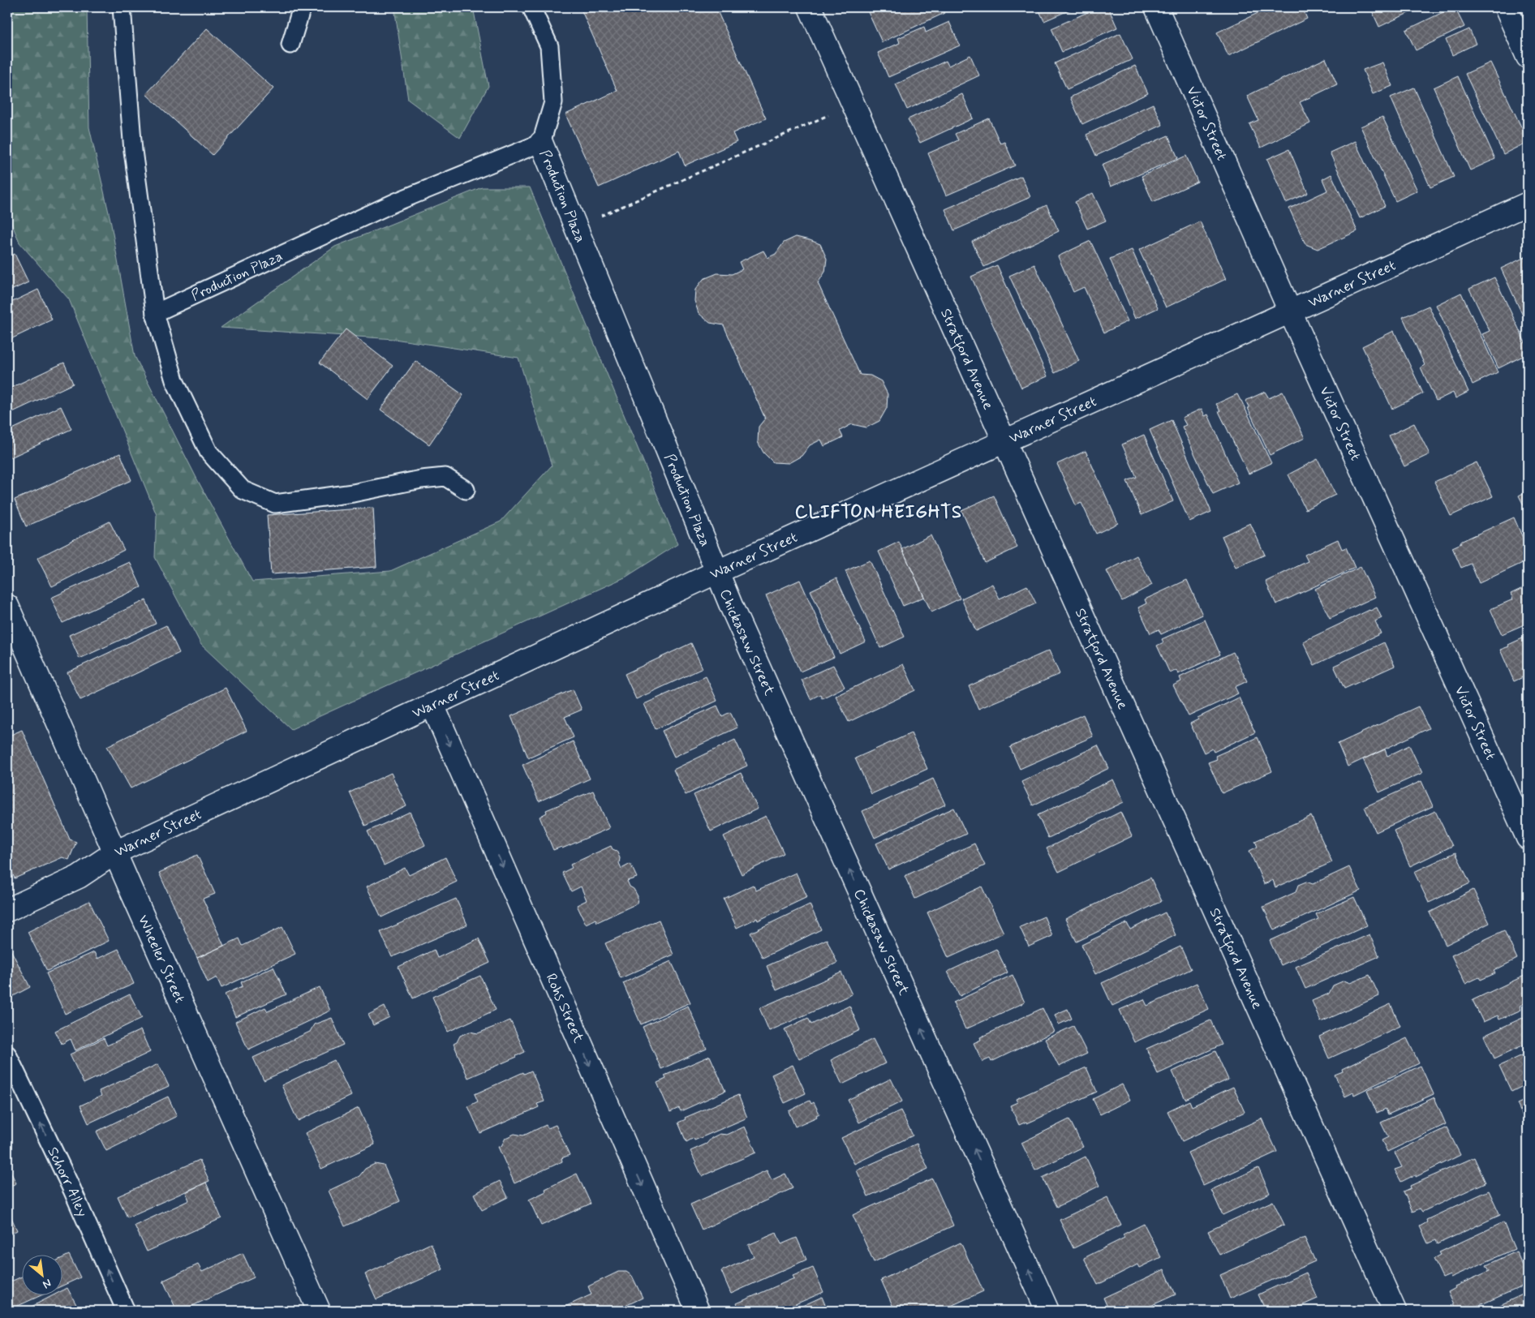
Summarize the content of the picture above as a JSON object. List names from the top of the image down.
{
  "streets": {
    "street": [
      "Victor Street",
      "Production Plaza",
      "Warner Street",
      "Stratford Avenue",
      "Chickasaw Street",
      "Wheeler Street",
      "Rohs Street"
    ],
    "lane": ["Schorr Alley"]
  },
  "crossings": [
    ["Victor Street", "Warner Street"],
    ["Production Plaza", "Warner Street"],
    ["Production Plaza", "Chickasaw Street"],
    ["Warner Street", "Stratford Avenue"],
    ["Warner Street", "Chickasaw Street"],
    ["Warner Street", "Wheeler Street"],
    ["Warner Street", "Rohs Street"]
  ],
  "one_way": ["Chickasaw Street", "Rohs Street", "Schorr Alley"],
  "districts": ["CLIFTON HEIGHTS"],
  "north": "bottom right"
}
